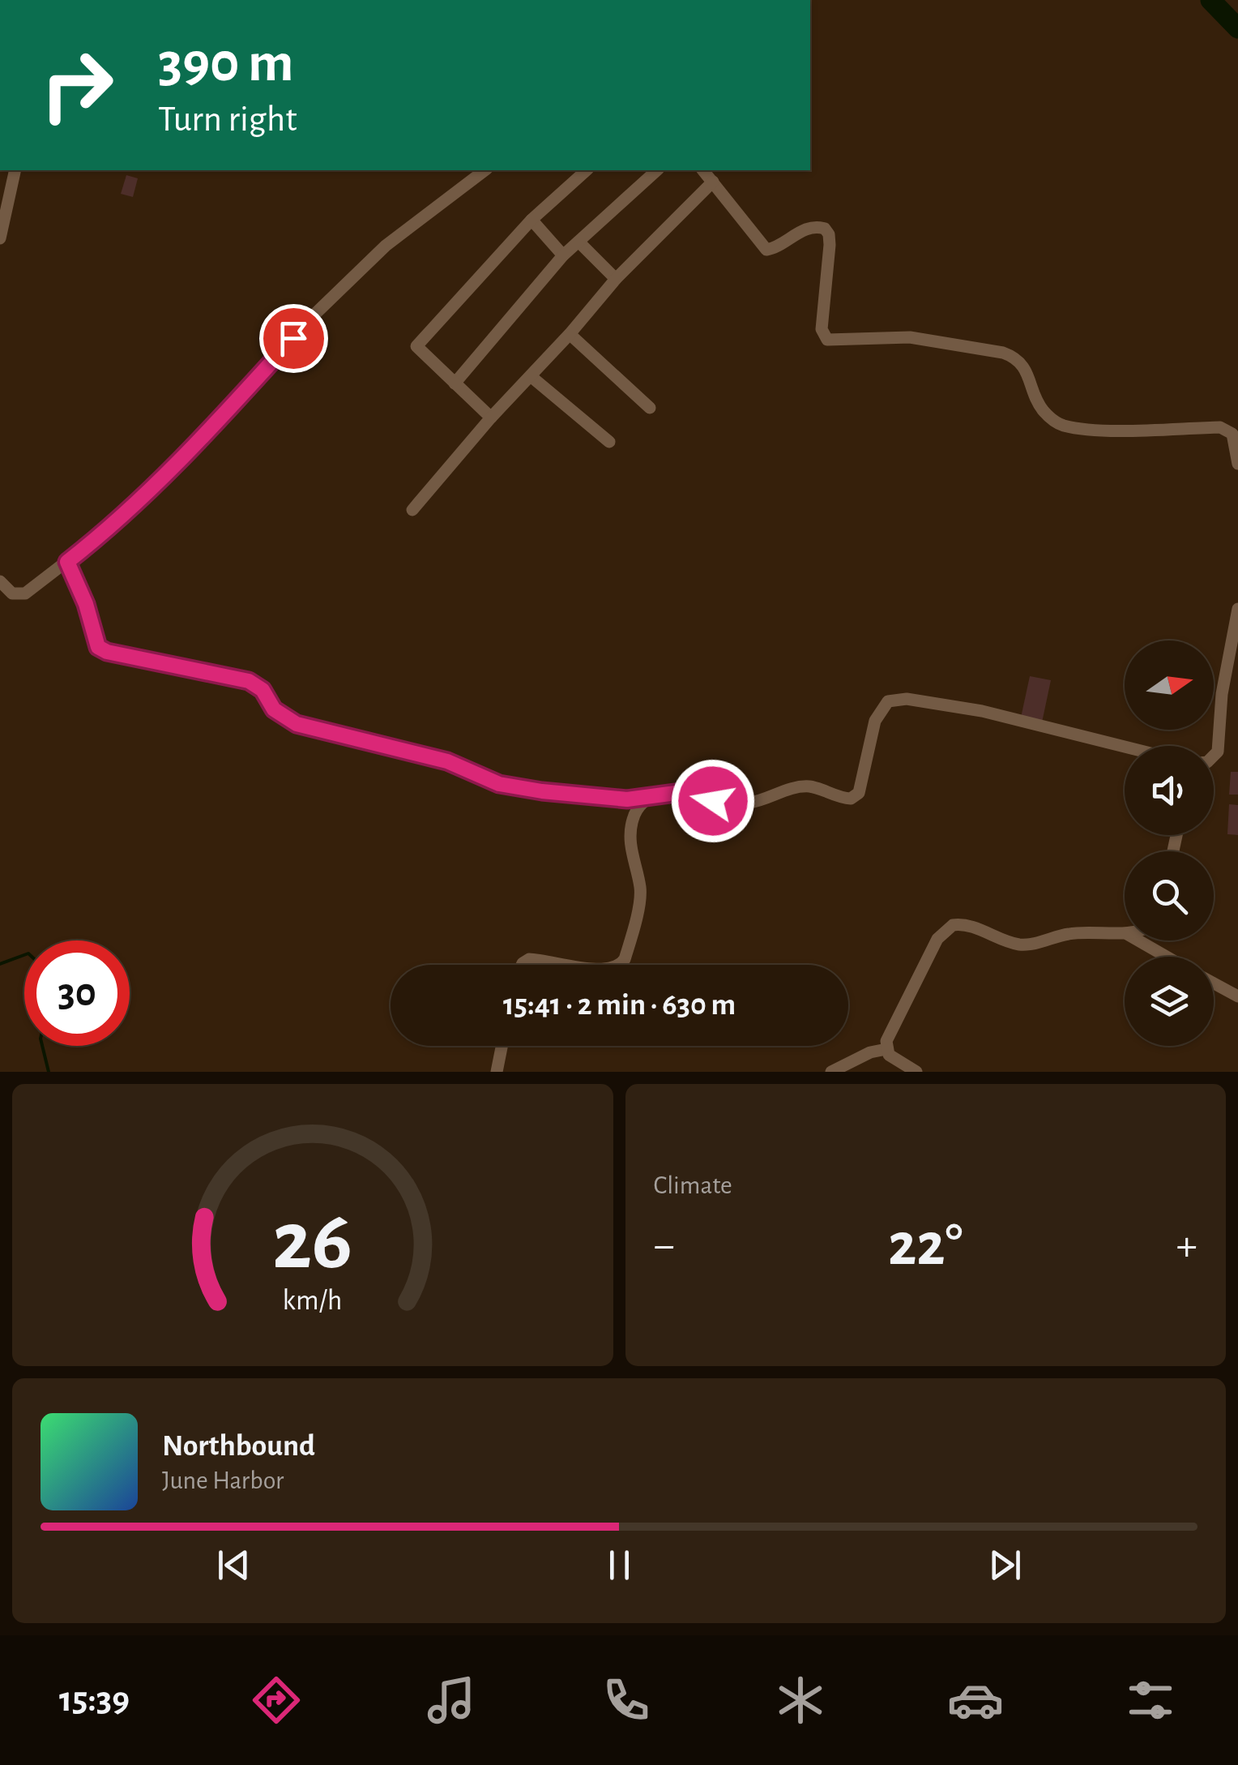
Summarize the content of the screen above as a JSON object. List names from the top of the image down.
{
  "north": "right",
  "page": {
    "turn": ["390 m", "Turn right"],
    "limit": "30",
    "trip": "15:41 · 2 min · 630 m",
    "tile": "Climate",
    "heat": ["−", "22°", "+"],
    "song": ["Northbound", "June Harbor"],
    "tabs": "15:39",
    "gauge": ["26", "km/h"]
  }
}
